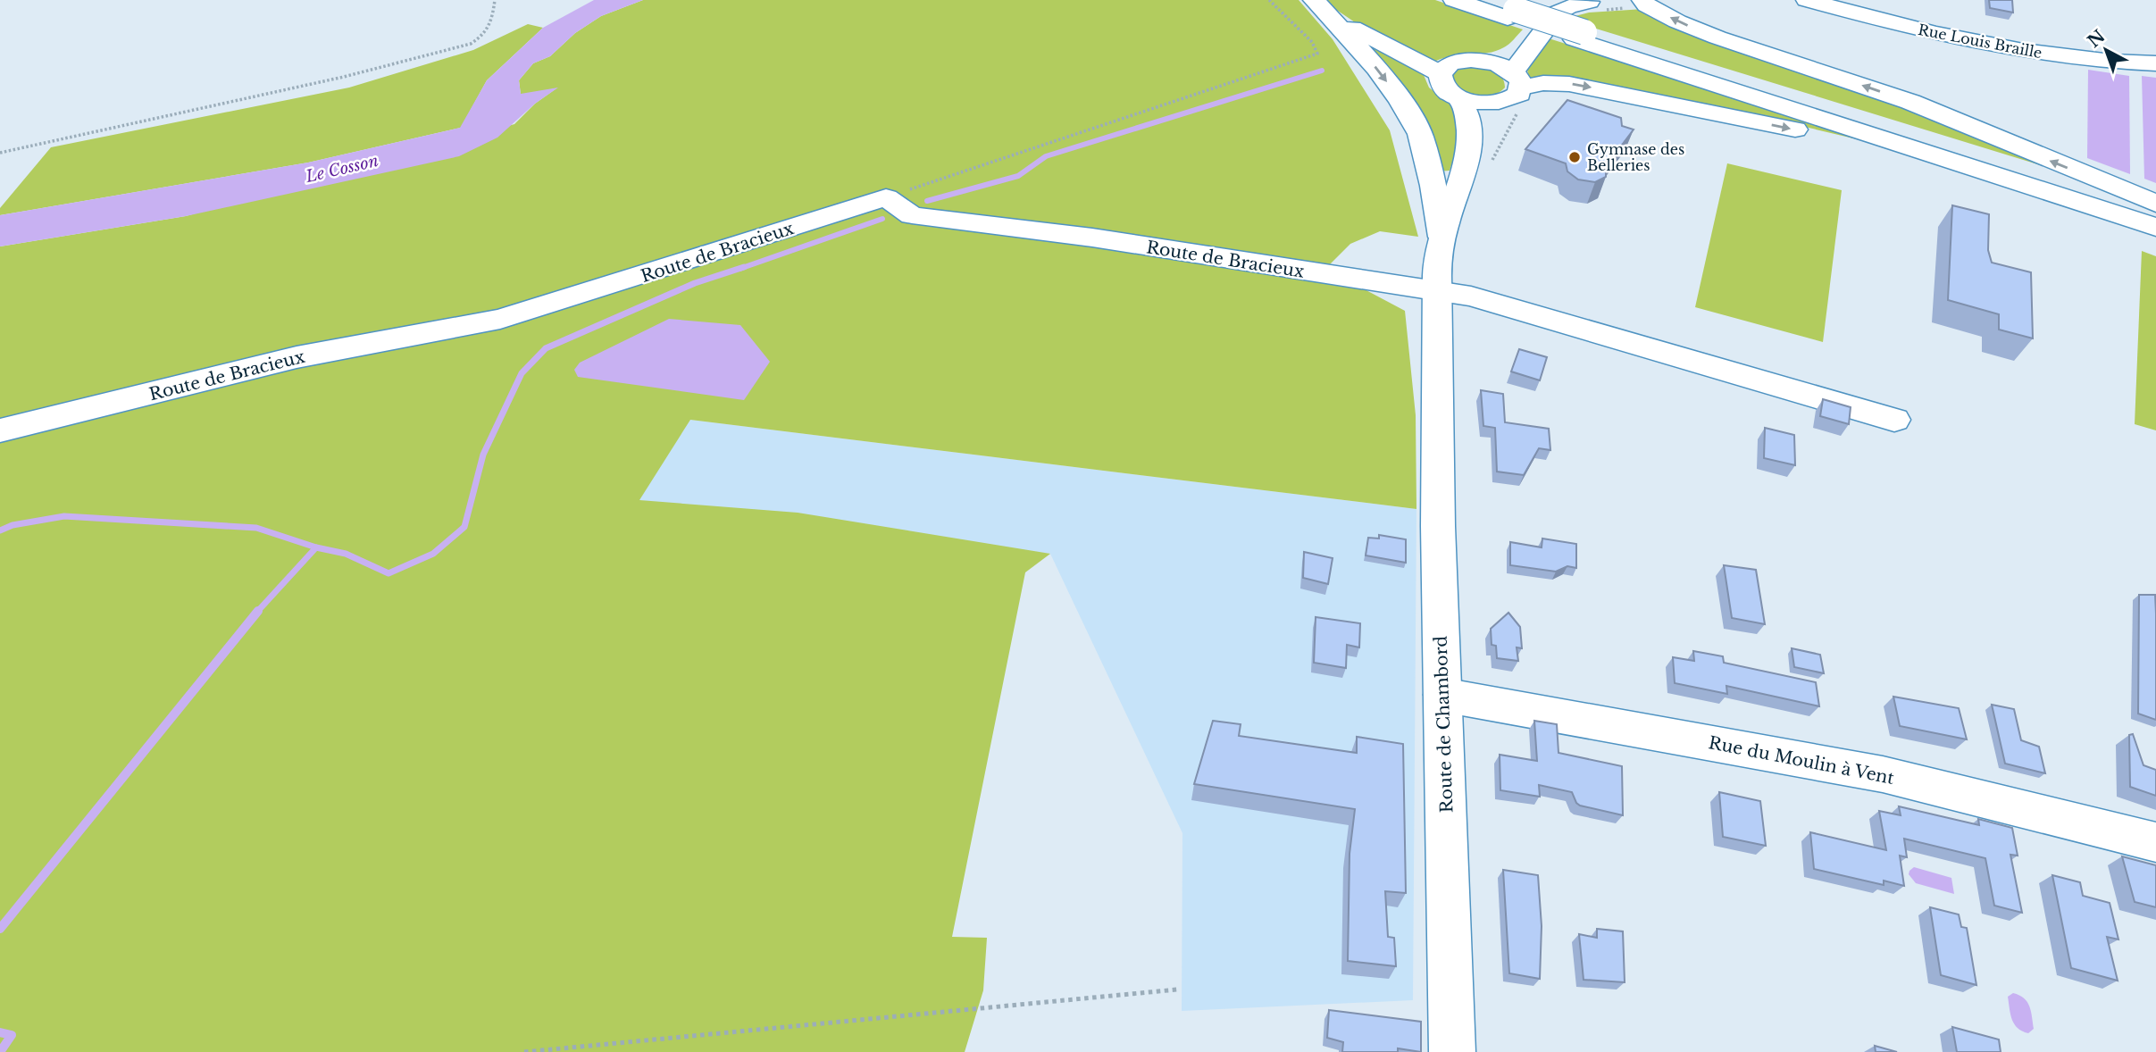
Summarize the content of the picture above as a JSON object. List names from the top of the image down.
{
  "streets": {
    "main road": [
      "Rue Louis Braille",
      "Route de Bracieux",
      "Route de Chambord",
      "Rue du Moulin à Vent"
    ]
  },
  "crossings": [
    ["Route de Bracieux", "Route de Chambord"],
    ["Route de Chambord", "Rue du Moulin à Vent"]
  ],
  "water": ["Le Cosson"],
  "places": ["Gymnase des Belleries"],
  "north": "top left"
}
